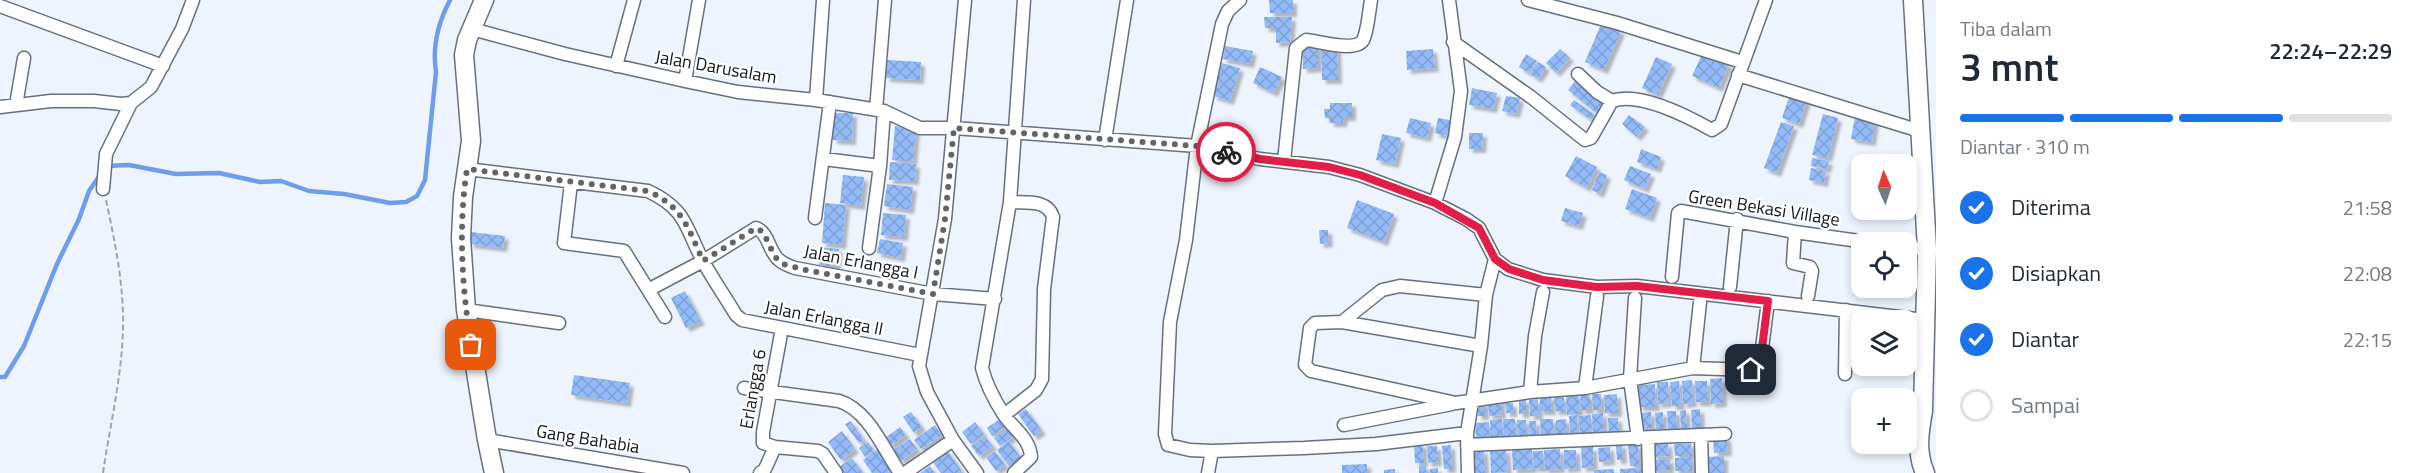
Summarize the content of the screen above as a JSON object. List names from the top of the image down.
{
  "streets": {
    "street": [
      "Jalan Darusalam",
      "Green Bekasi Village",
      "Jalan Erlangga I",
      "Jalan Erlangga II",
      "Erlangga 6",
      "Gang Bahabia"
    ]
  },
  "crossings": [
    ["Jalan Erlangga I", "Jalan Erlangga II"],
    ["Jalan Erlangga II", "Erlangga 6"]
  ],
  "north": "top",
  "page": {
    "heading": ["3 mnt", "Tiba dalam", "22:24–22:29"],
    "bar": "Diantar · 310 m",
    "map_buttons": "+",
    "list": [
      ["Diterima", "21:58"],
      ["Disiapkan", "22:08"],
      ["Diantar", "22:15"],
      "Sampai"
    ]
  }
}
